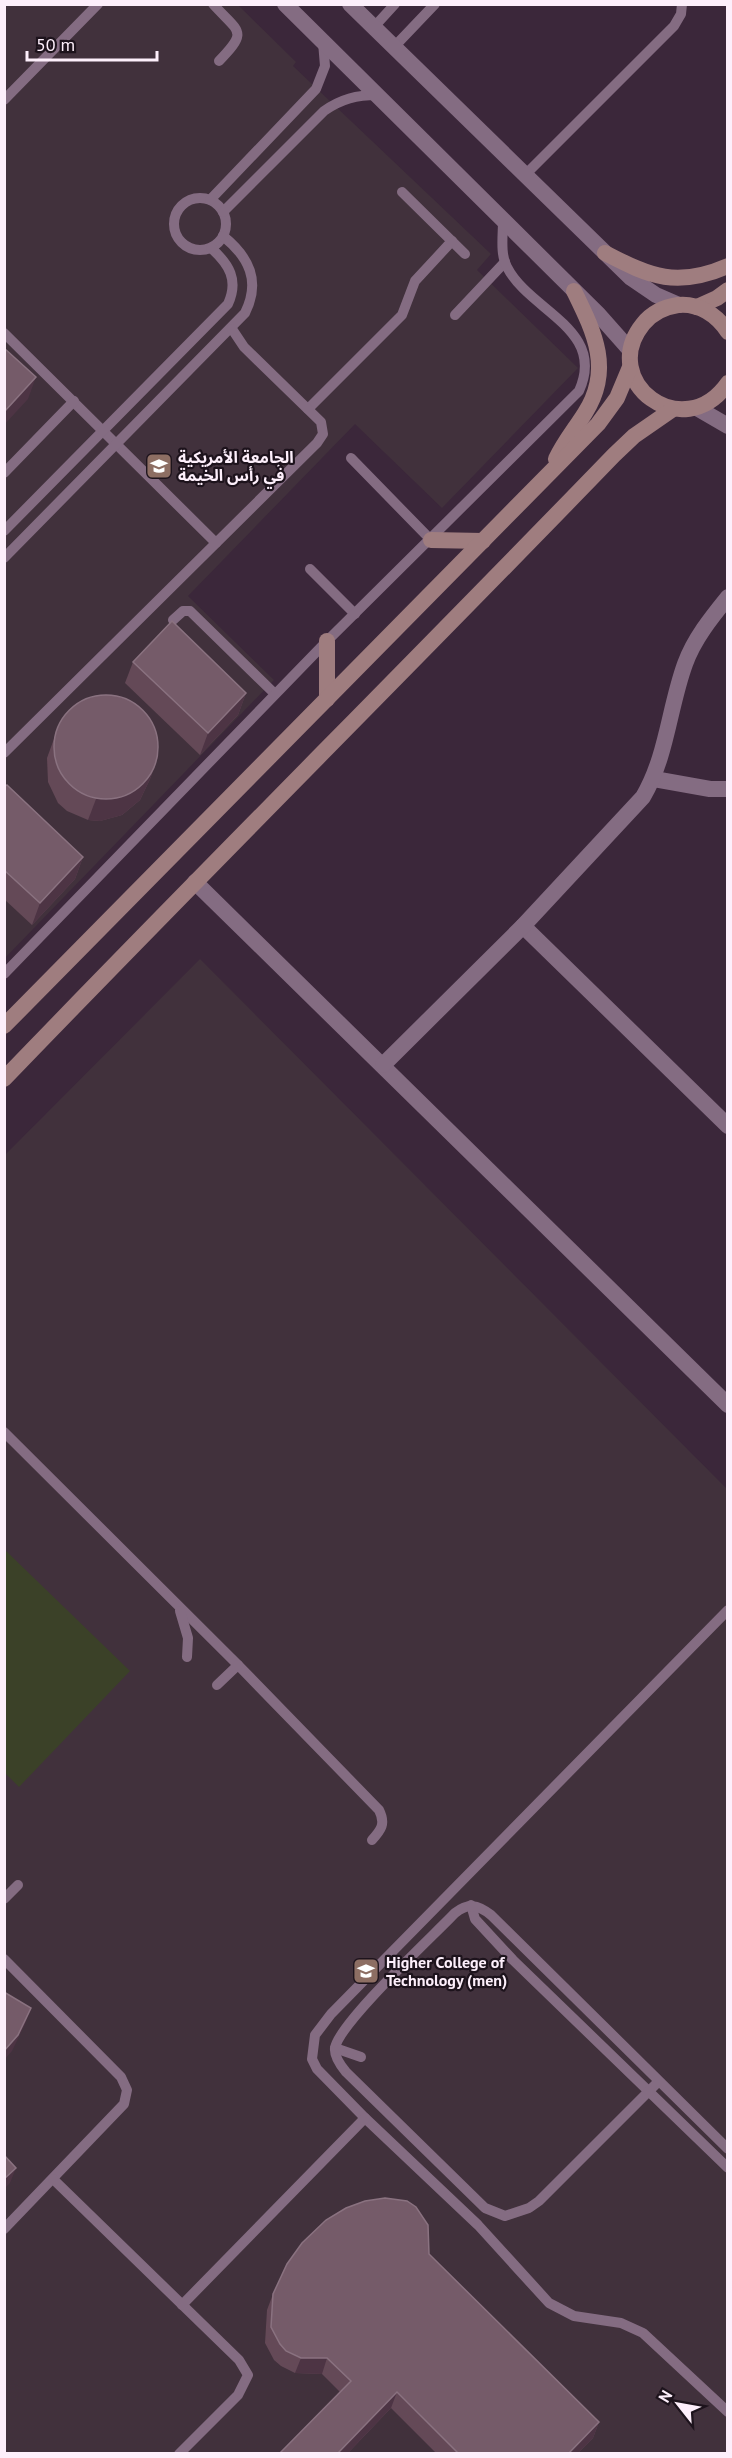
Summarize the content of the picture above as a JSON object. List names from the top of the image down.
{
  "places": {
    "school or university": ["الجامعة الأمريكية في رأس الخيمة", "Higher College of Technology (men)"]
  },
  "scale_bar": "50 m",
  "north": "top left"
}
